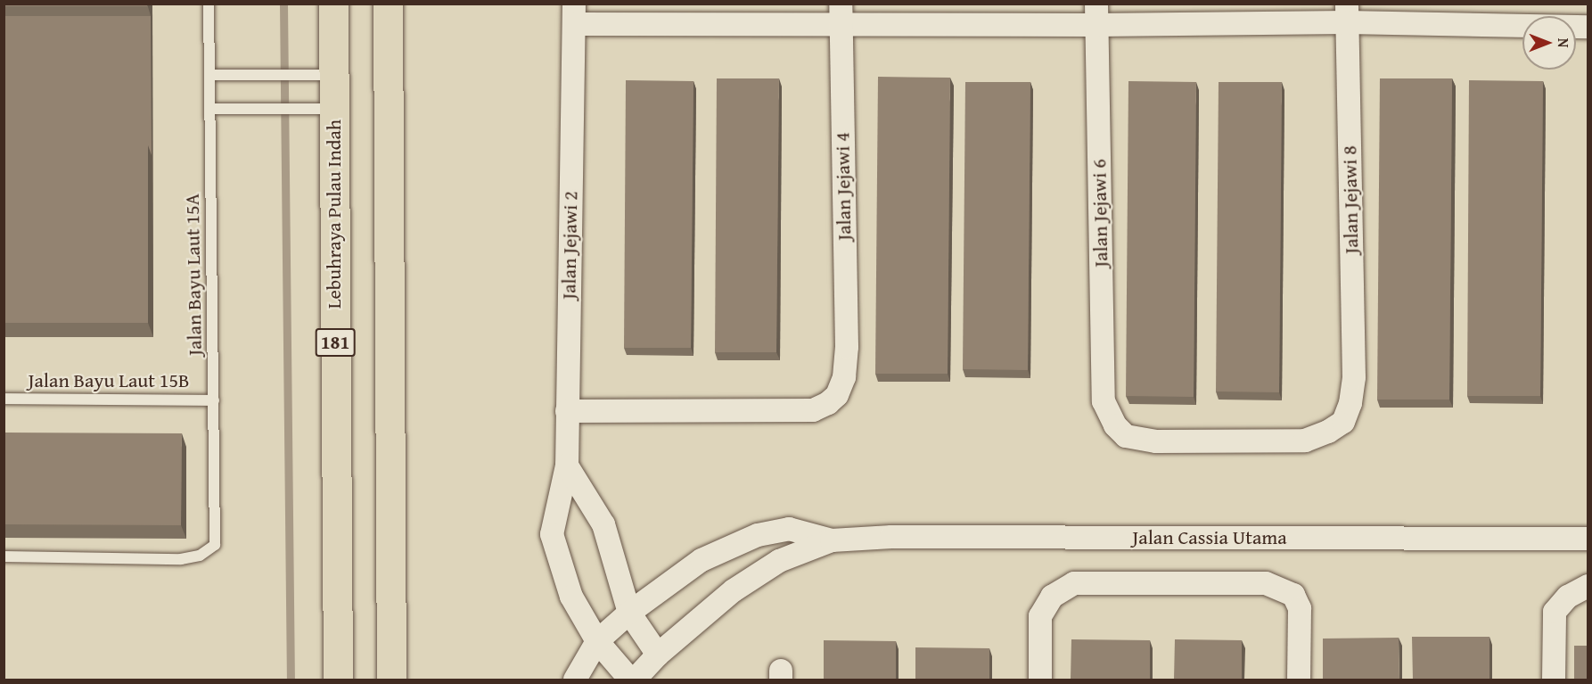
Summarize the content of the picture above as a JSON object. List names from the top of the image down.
{
  "streets": {
    "main road": ["Lebuhraya Pulau Indah", "181"],
    "street": [
      "Jalan Jejawi 4",
      "Jalan Jejawi 8",
      "Jalan Jejawi 6",
      "Jalan Jejawi 2",
      "Jalan Cassia Utama"
    ],
    "lane": ["Jalan Bayu Laut 15A", "Jalan Bayu Laut 15B"]
  },
  "crossings": [
    ["Jalan Jejawi 4", "Jalan Jejawi 2"],
    ["Jalan Jejawi 8", "Jalan Jejawi 6"],
    ["Jalan Jejawi 2", "Jalan Cassia Utama"],
    ["Jalan Bayu Laut 15A", "Jalan Bayu Laut 15B"]
  ],
  "north": "right"
}
